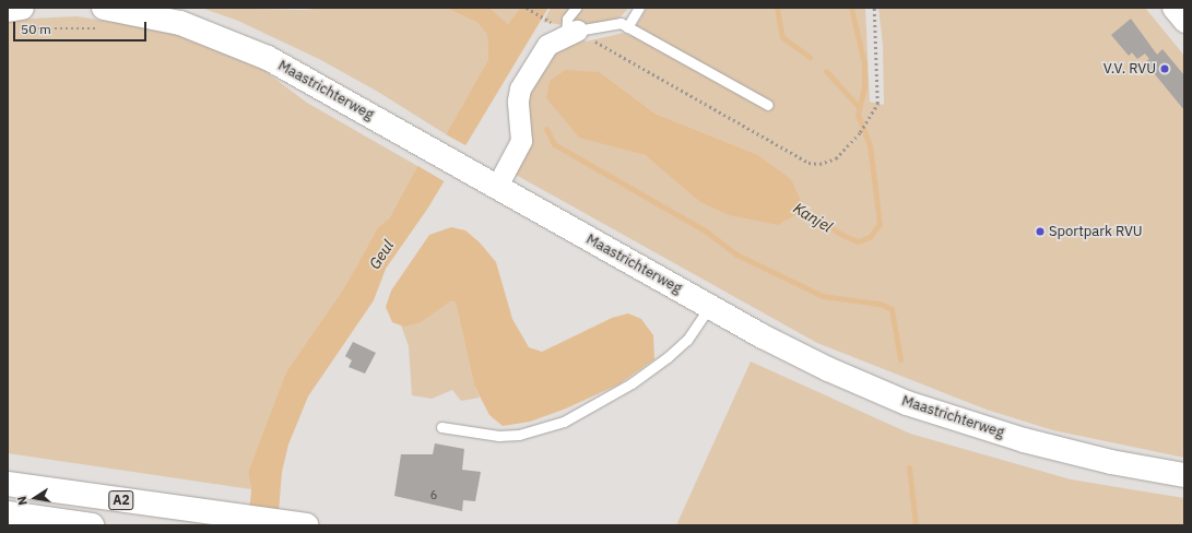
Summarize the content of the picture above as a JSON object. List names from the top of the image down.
{
  "streets": {
    "main road": ["Maastrichterweg", "A2"]
  },
  "water": ["Kanjel", "Geul"],
  "places": ["V.V. RVU", "Sportpark RVU"],
  "house_numbers": ["6"],
  "scale_bar": "50 m",
  "north": "left"
}
